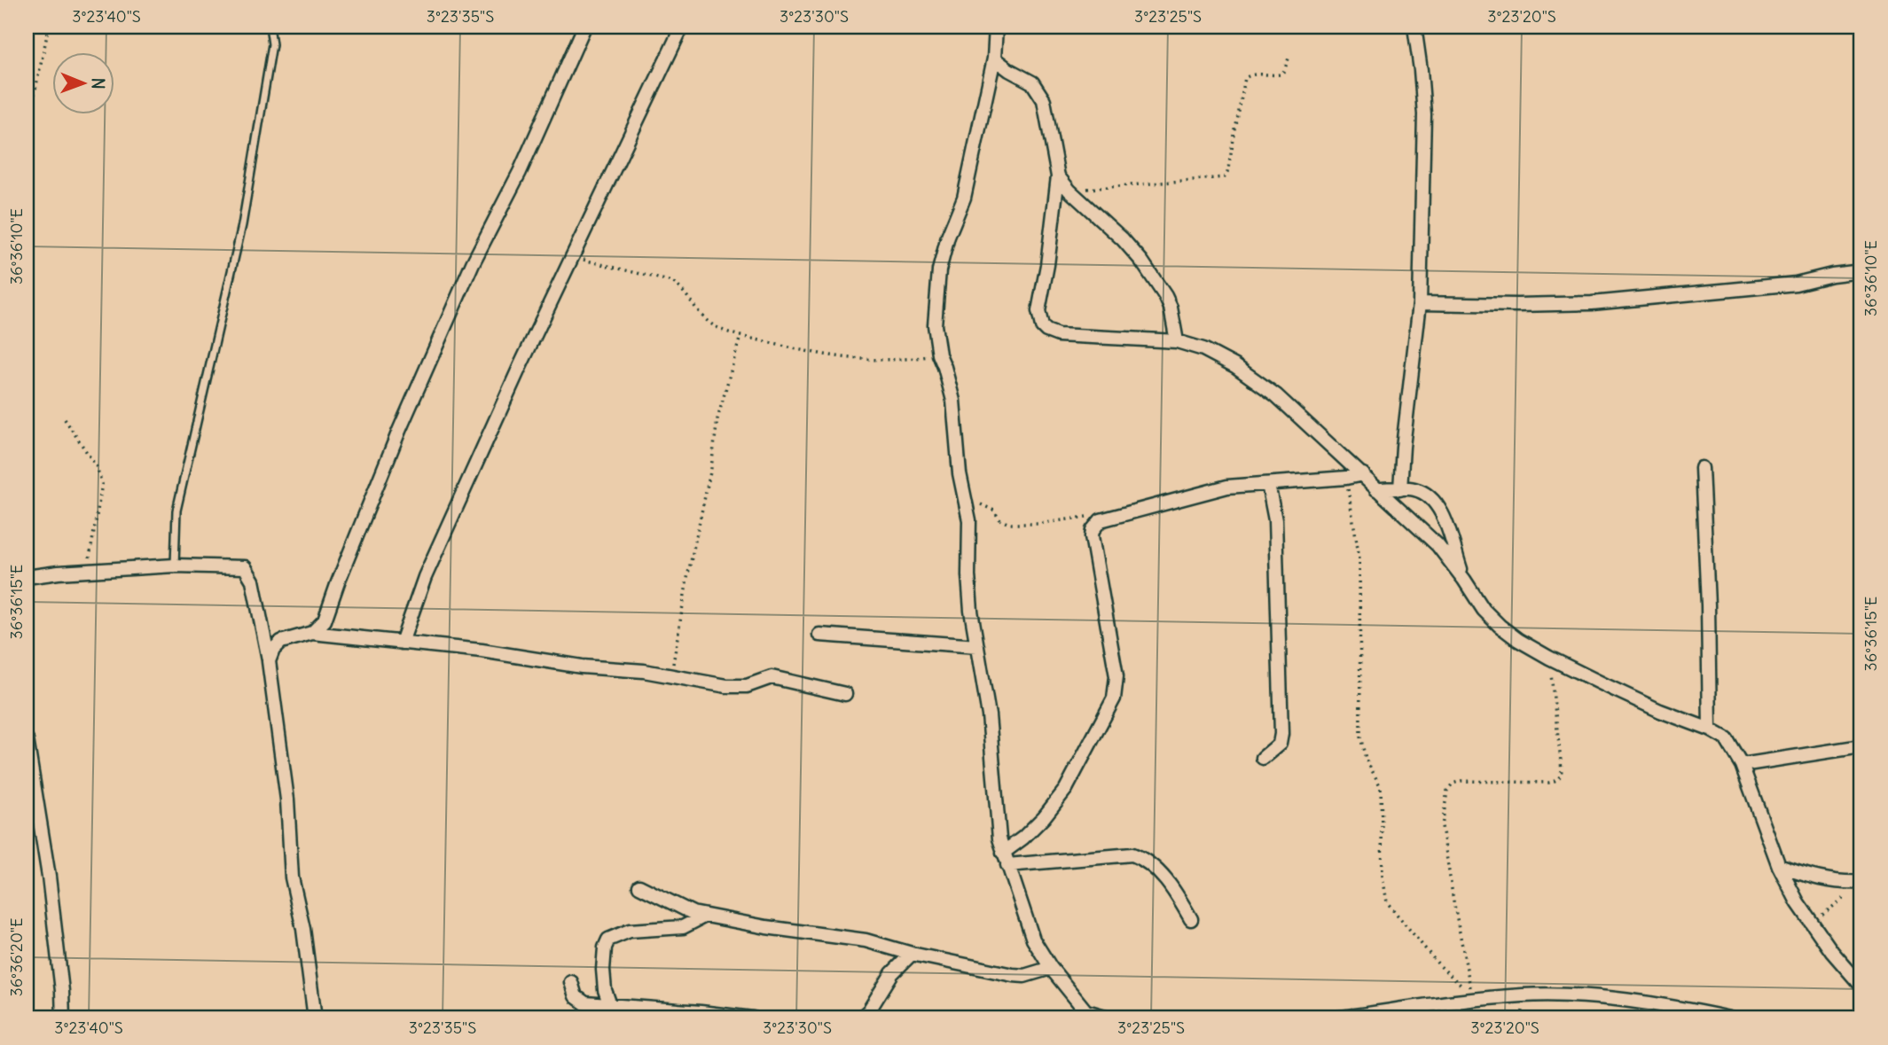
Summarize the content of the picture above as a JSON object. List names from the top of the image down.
{
  "north": "right",
  "coordinates": [
    "3°23'40\"S",
    "3°23'35\"S",
    "3°23'30\"S",
    "3°23'25\"S",
    "3°23'20\"S",
    "36°36'10\"E",
    "36°36'15\"E",
    "36°36'20\"E"
  ]
}
